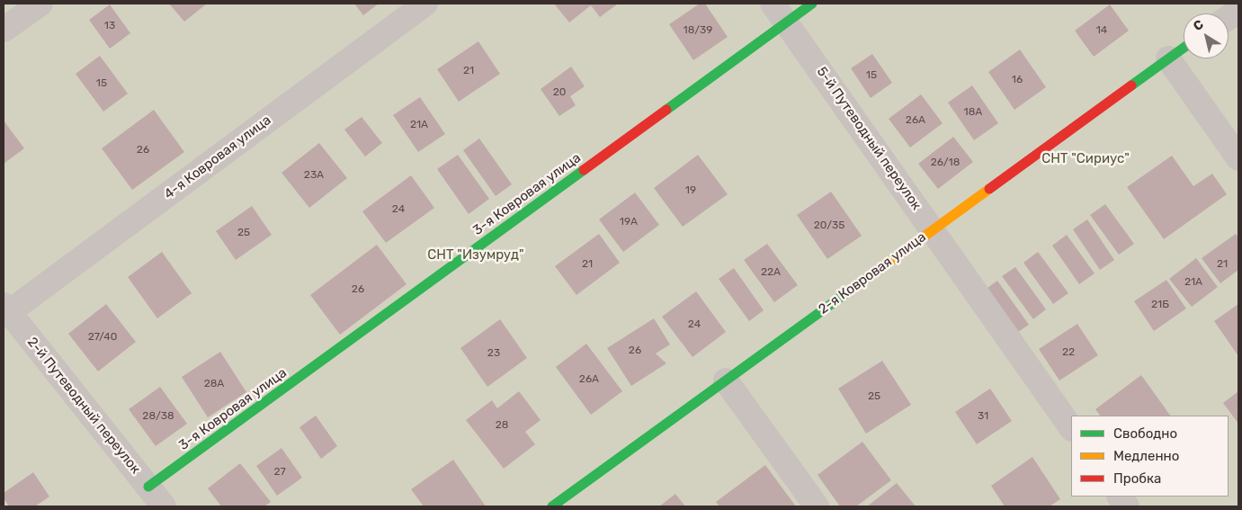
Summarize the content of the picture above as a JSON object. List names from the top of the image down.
{
  "streets": {
    "street": [
      "5-й Путеводный переулок",
      "4-я Ковровая улица",
      "3-я Ковровая улица",
      "2-я Ковровая улица",
      "2-й Путеводный переулок"
    ]
  },
  "crossings": [
    ["5-й Путеводный переулок", "3-я Ковровая улица"],
    ["5-й Путеводный переулок", "2-я Ковровая улица"],
    ["4-я Ковровая улица", "2-й Путеводный переулок"],
    ["3-я Ковровая улица", "2-й Путеводный переулок"]
  ],
  "parks": ["СНТ \"Сириус\"", "СНТ \"Изумруд\""],
  "house_numbers": [
    "13",
    "18/39",
    "14",
    "21",
    "15",
    "16",
    "15",
    "20",
    "18А",
    "26А",
    "21А",
    "26",
    "26/18",
    "23А",
    "19",
    "24",
    "19А",
    "20/35",
    "25",
    "21",
    "21",
    "22А",
    "21А",
    "26",
    "21Б",
    "24",
    "27/40",
    "26",
    "22",
    "23",
    "26А",
    "28А",
    "25",
    "28/38",
    "31",
    "28",
    "27"
  ],
  "legend": ["Свободно", "Медленно", "Пробка"],
  "north": "top left"
}
